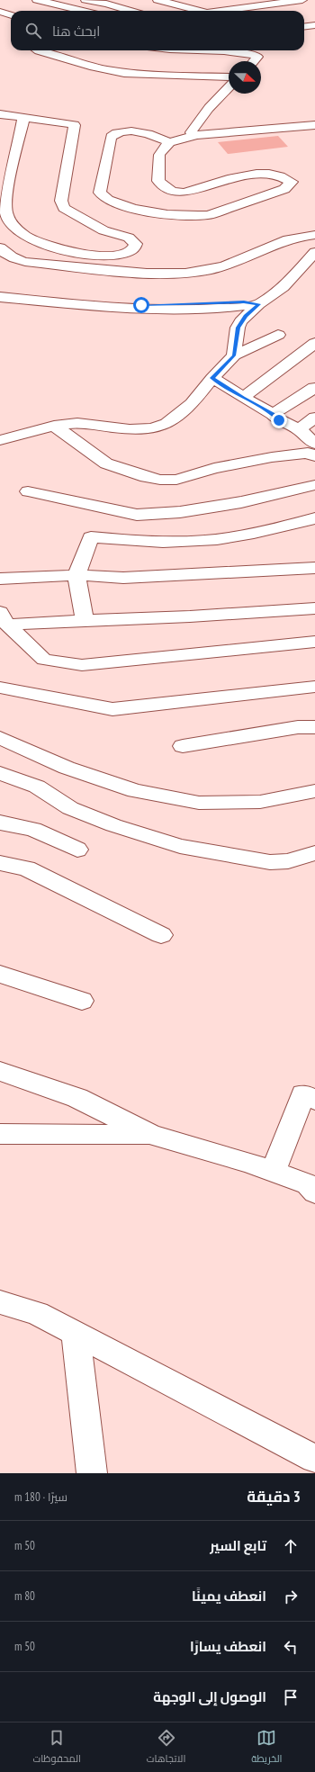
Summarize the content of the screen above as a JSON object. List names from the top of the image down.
{
  "north": "right",
  "page": {
    "search": "ابحث هنا",
    "heading": ["3 دقيقة", "سيرًا · 180 m"],
    "list": [
      ["تابع السير", "50 m"],
      ["انعطف يمينًا", "80 m"],
      ["انعطف يسارًا", "50 m"],
      "الوصول إلى الوجهة"
    ],
    "nav": ["الخريطة", "الاتجاهات", "المحفوظات"]
  }
}
